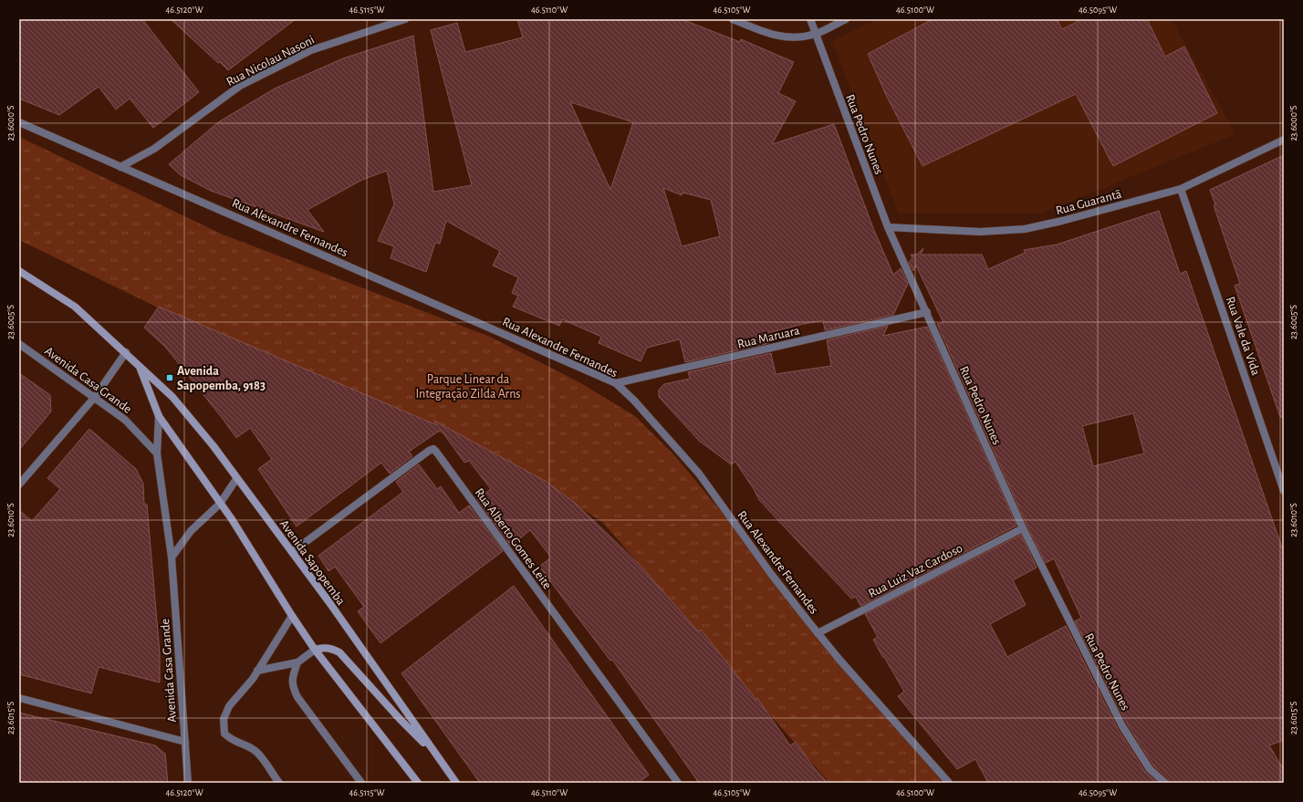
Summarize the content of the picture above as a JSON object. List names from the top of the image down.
{
  "streets": {
    "main road": ["Avenida Sapopemba"],
    "street": [
      "Rua Nicolau Nasoni",
      "Rua Pedro Nunes",
      "Rua Guarantã",
      "Rua Alexandre Fernandes",
      "Rua Vale da Vida",
      "Rua Maruara",
      "Avenida Casa Grande",
      "Rua Alberto Gomes Leite",
      "Rua Luiz Vaz Cardoso"
    ]
  },
  "crossings": [
    ["Rua Nicolau Nasoni", "Rua Alexandre Fernandes"],
    ["Rua Pedro Nunes", "Rua Guarantã"],
    ["Rua Pedro Nunes", "Rua Maruara"],
    ["Rua Pedro Nunes", "Rua Luiz Vaz Cardoso"],
    ["Rua Guarantã", "Rua Vale da Vida"],
    ["Rua Alexandre Fernandes", "Rua Maruara"],
    ["Rua Alexandre Fernandes", "Rua Luiz Vaz Cardoso"],
    ["Avenida Casa Grande", "Avenida Sapopemba"],
    ["Rua Alberto Gomes Leite", "Avenida Sapopemba"]
  ],
  "parks": ["Parque Linear da Integração Zilda Arns"],
  "places": {
    "transit": ["Avenida Sapopemba, 9183"]
  },
  "coordinates": [
    "46.5120°W",
    "46.5115°W",
    "46.5110°W",
    "46.5105°W",
    "46.5100°W",
    "46.5095°W",
    "23.6000°S",
    "23.6005°S",
    "23.6010°S",
    "23.6015°S"
  ]
}
